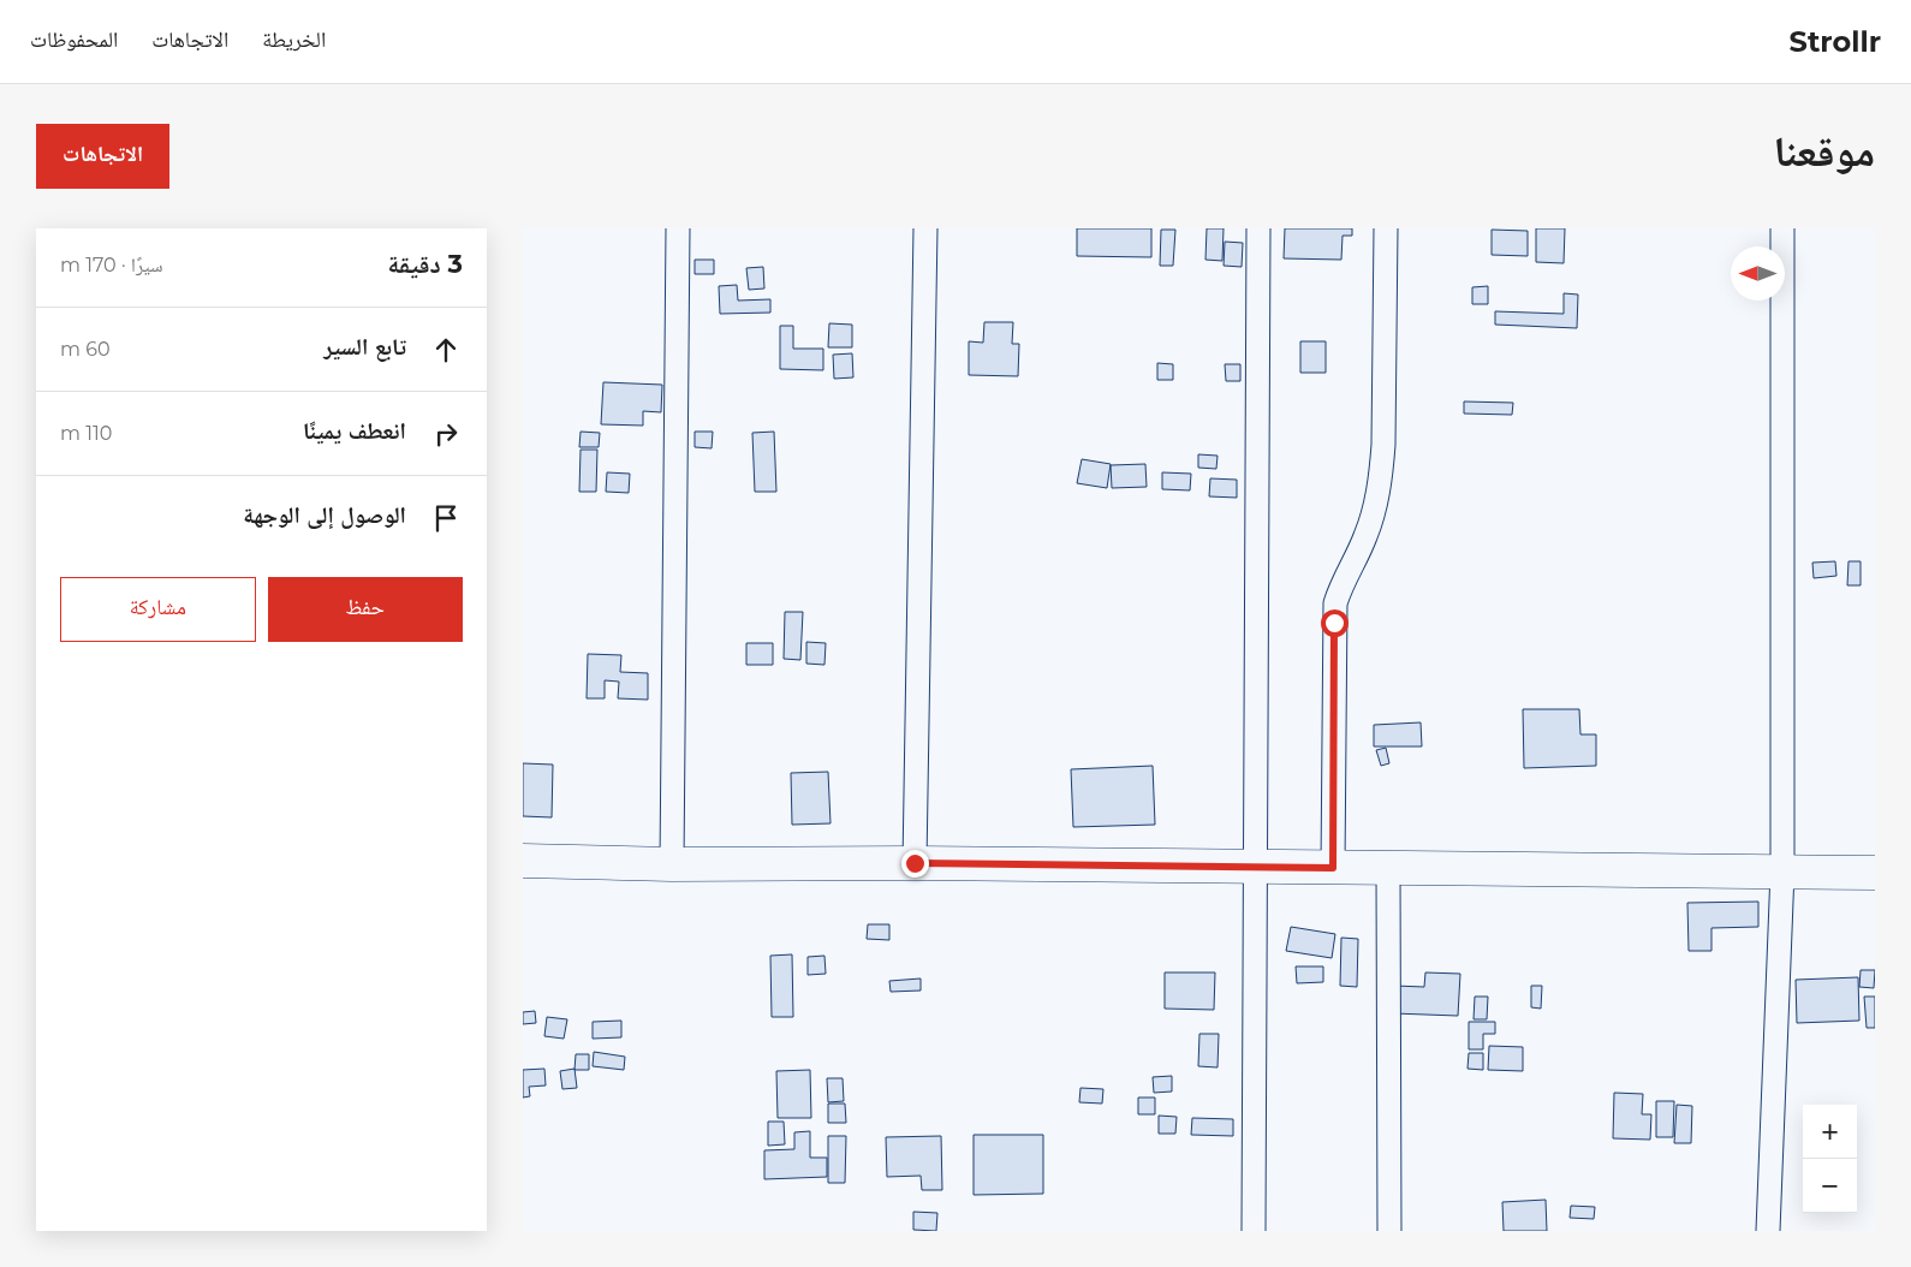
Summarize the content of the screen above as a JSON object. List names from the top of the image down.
{
  "north": "left",
  "page": {
    "header": "Strollr",
    "nav": ["الخريطة", "الاتجاهات", "المحفوظات"],
    "title": "موقعنا",
    "buttons": [
      "الاتجاهات",
      ["حفظ", "مشاركة"]
    ],
    "heading": ["3 دقيقة", "سيرًا · 170 m"],
    "list": [
      ["تابع السير", "60 m"],
      ["انعطف يمينًا", "110 m"],
      "الوصول إلى الوجهة"
    ],
    "map_buttons": ["+", "−"]
  }
}
